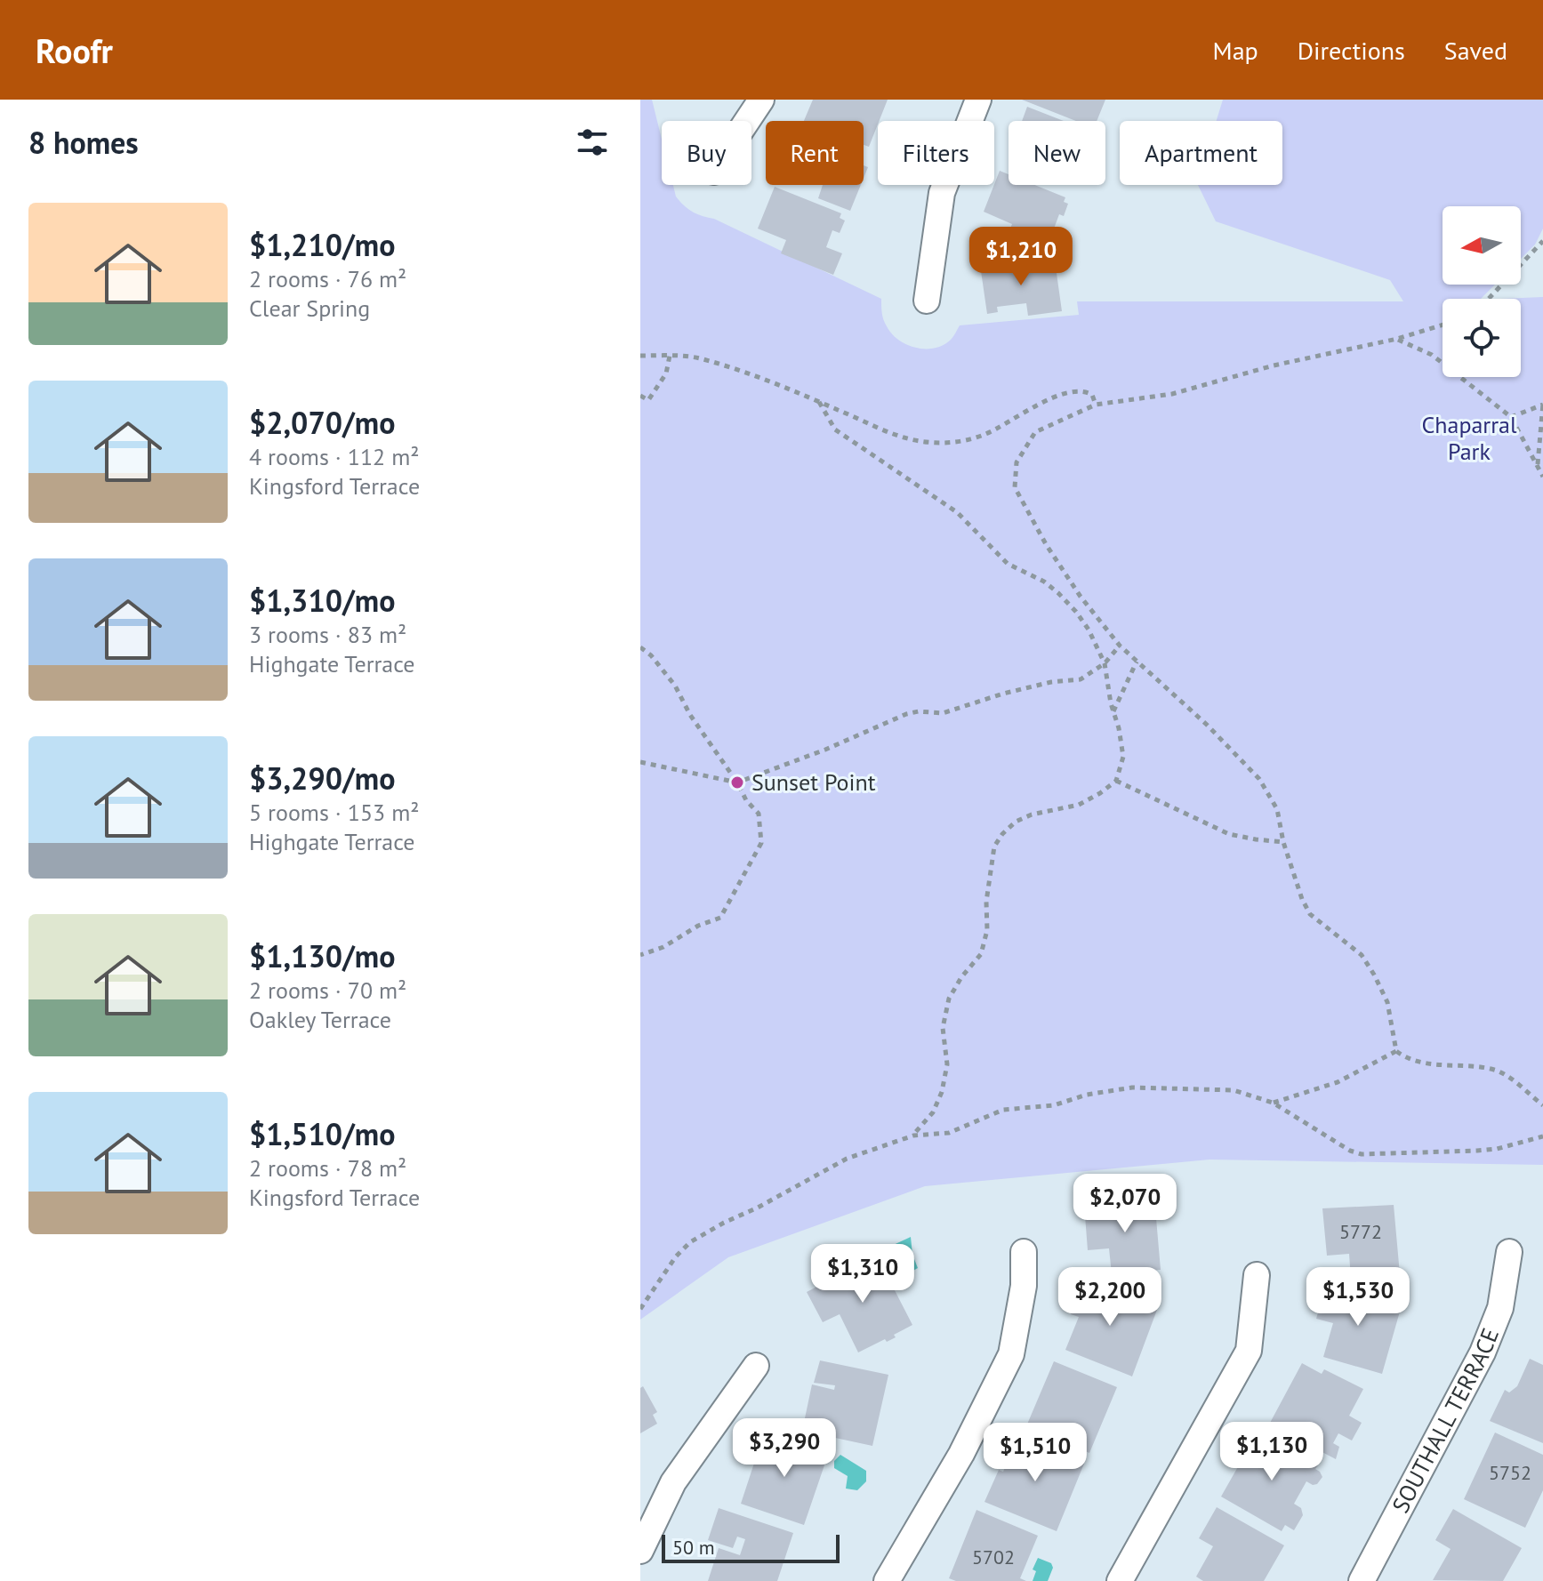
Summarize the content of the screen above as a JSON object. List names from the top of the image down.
{
  "streets": {
    "street": ["SOUTHALL TERRACE"]
  },
  "parks": ["Chaparral Park"],
  "places": ["Sunset Point"],
  "house_numbers": ["5772", "5752", "5702"],
  "scale_bar": "50 m",
  "north": "left",
  "page": {
    "header": "Roofr",
    "nav": ["Map", "Directions", "Saved"],
    "heading": "8 homes",
    "chip": [
      "Buy",
      "Rent",
      "Filters",
      "New",
      "Apartment"
    ],
    "list": [
      {
        "name": "$1,210/mo",
        "note": "2 rooms · 76 m² · Clear Spring"
      },
      {
        "name": "$2,070/mo",
        "note": "4 rooms · 112 m² · Kingsford Terrace"
      },
      {
        "name": "$1,310/mo",
        "note": "3 rooms · 83 m² · Highgate Terrace"
      },
      {
        "name": "$3,290/mo",
        "note": "5 rooms · 153 m² · Highgate Terrace"
      },
      {
        "name": "$1,130/mo",
        "note": "2 rooms · 70 m² · Oakley Terrace"
      },
      {
        "name": "$1,510/mo",
        "note": "2 rooms · 78 m² · Kingsford Terrace"
      }
    ],
    "price": [
      "$1,210",
      "$2,070",
      "$1,310",
      "$2,200",
      "$1,530",
      "$3,290",
      "$1,130",
      "$1,510"
    ],
    "scale": "50 m"
  }
}
